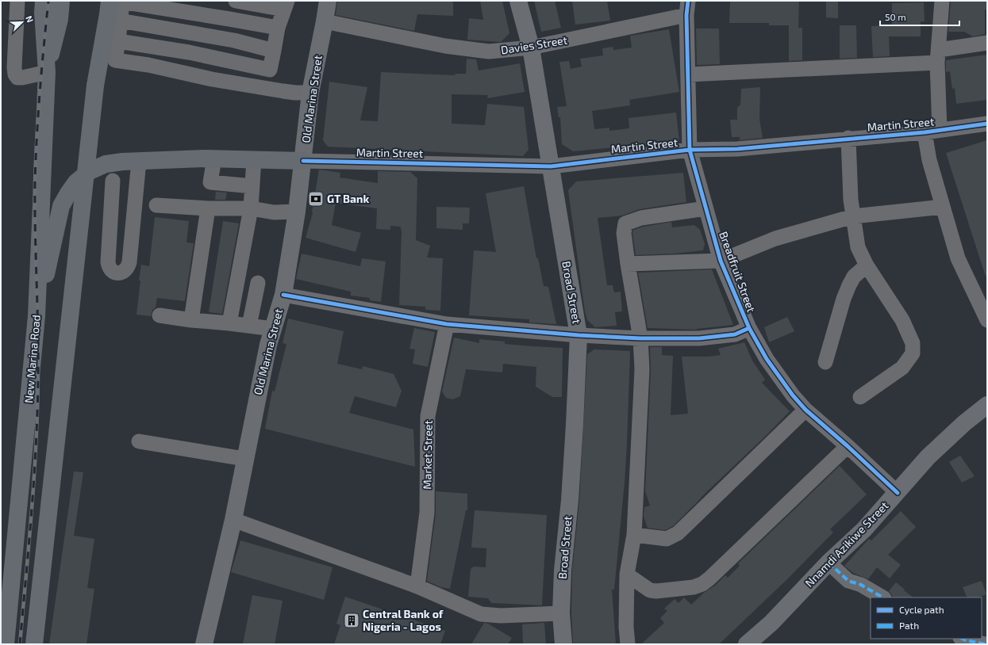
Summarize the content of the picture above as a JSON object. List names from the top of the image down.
{
  "streets": {
    "highway": ["New Marina Road"],
    "main road": ["Old Marina Street", "Broad Street", "Nnamdi Azikiwe Street"],
    "street": [
      "Davies Street",
      "Martin Street",
      "Breadfruit Street",
      "Market Street"
    ]
  },
  "crossings": [
    ["Davies Street", "Old Marina Street"],
    ["Davies Street", "Breadfruit Street"],
    ["Davies Street", "Broad Street"],
    ["Old Marina Street", "Martin Street"],
    ["Martin Street", "Breadfruit Street"],
    ["Martin Street", "Broad Street"],
    ["Breadfruit Street", "Nnamdi Azikiwe Street"]
  ],
  "places": {
    "bank": ["GT Bank"],
    "building": ["Central Bank of Nigeria - Lagos"]
  },
  "legend": ["Cycle path", "Path"],
  "scale_bar": "50 m",
  "north": "top right"
}
